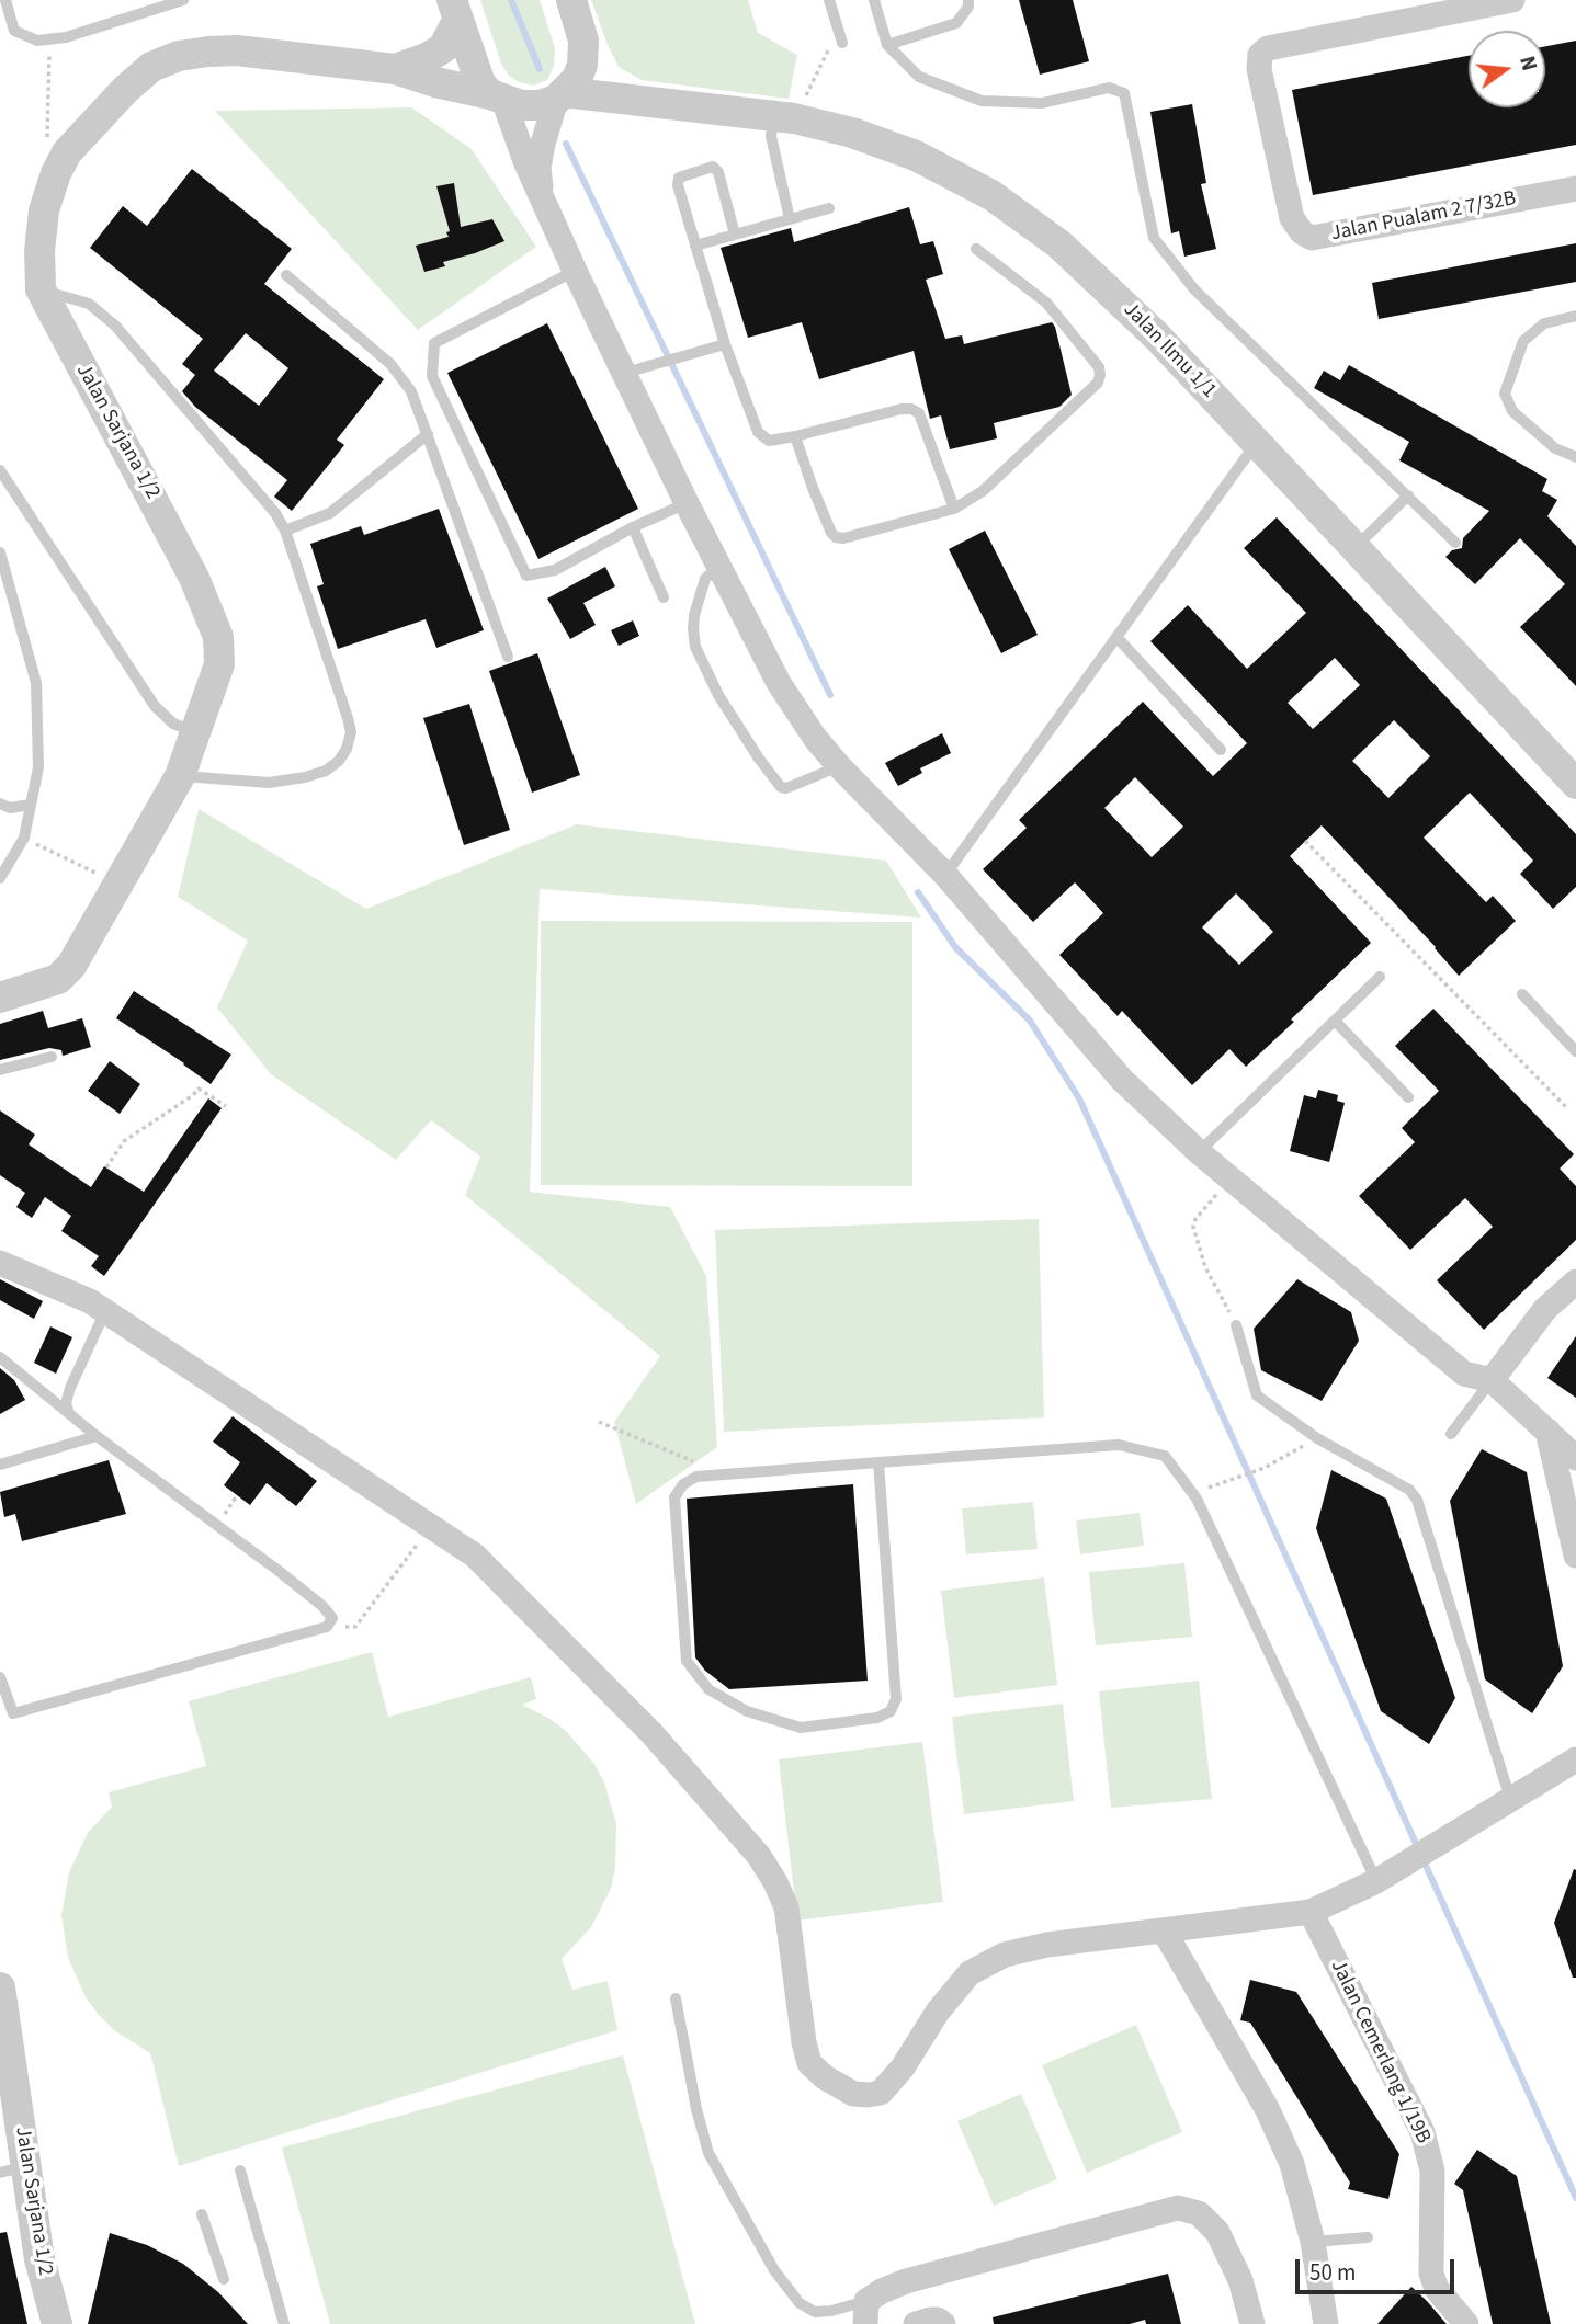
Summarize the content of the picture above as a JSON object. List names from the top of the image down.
{
  "streets": {
    "street": [
      "Jalan Pualam 2 7/32B",
      "Jalan Ilmu 1/1",
      "Jalan Sarjana 1/2",
      "Jalan Cemerlang 1/19B"
    ]
  },
  "crossings": [
    ["Jalan Ilmu 1/1", "Jalan Sarjana 1/2"]
  ],
  "scale_bar": "50 m",
  "north": "right"
}
